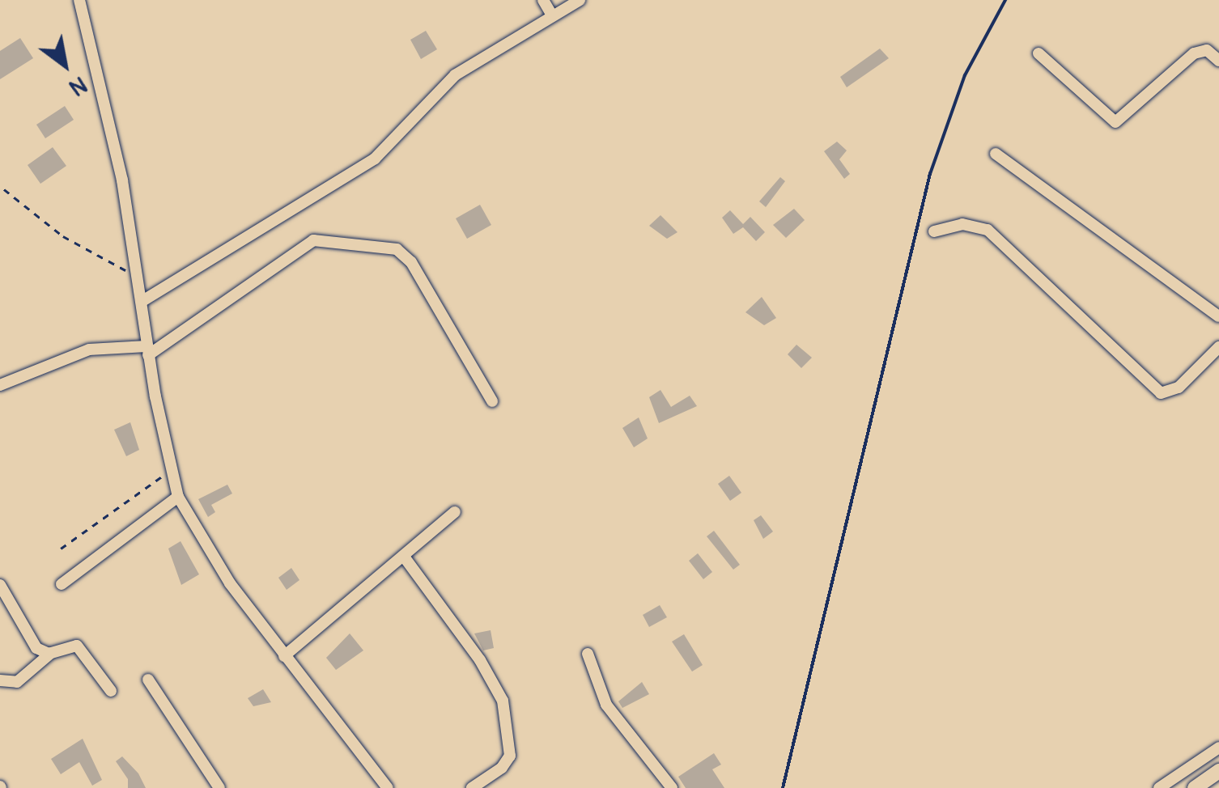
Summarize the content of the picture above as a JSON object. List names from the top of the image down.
{
  "north": "bottom right"
}
